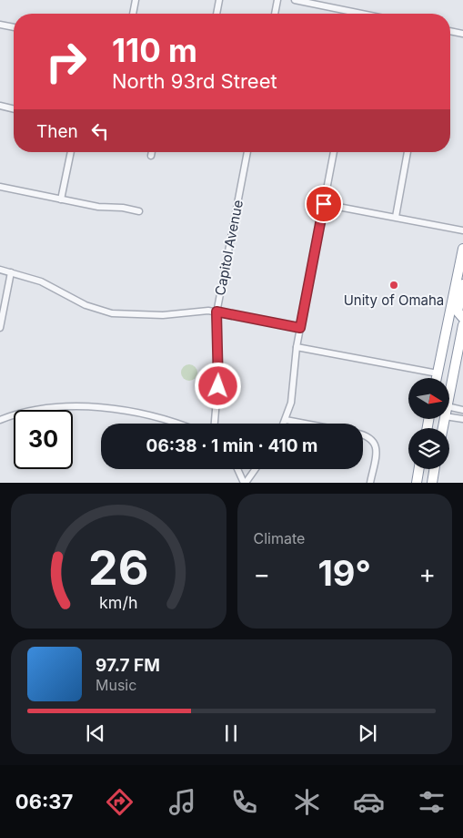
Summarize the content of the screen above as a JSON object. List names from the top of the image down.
{
  "streets": {
    "street": ["Capitol Avenue"]
  },
  "places": ["Unity of Omaha"],
  "north": "right",
  "page": {
    "turn": ["110 m", "North 93rd Street"],
    "then": "Then",
    "limit": "30",
    "trip": "06:38 · 1 min · 410 m",
    "tile": "Climate",
    "heat": ["−", "19°", "+"],
    "song": ["97.7 FM", "Music"],
    "tabs": "06:37",
    "gauge": ["26", "km/h"]
  }
}
